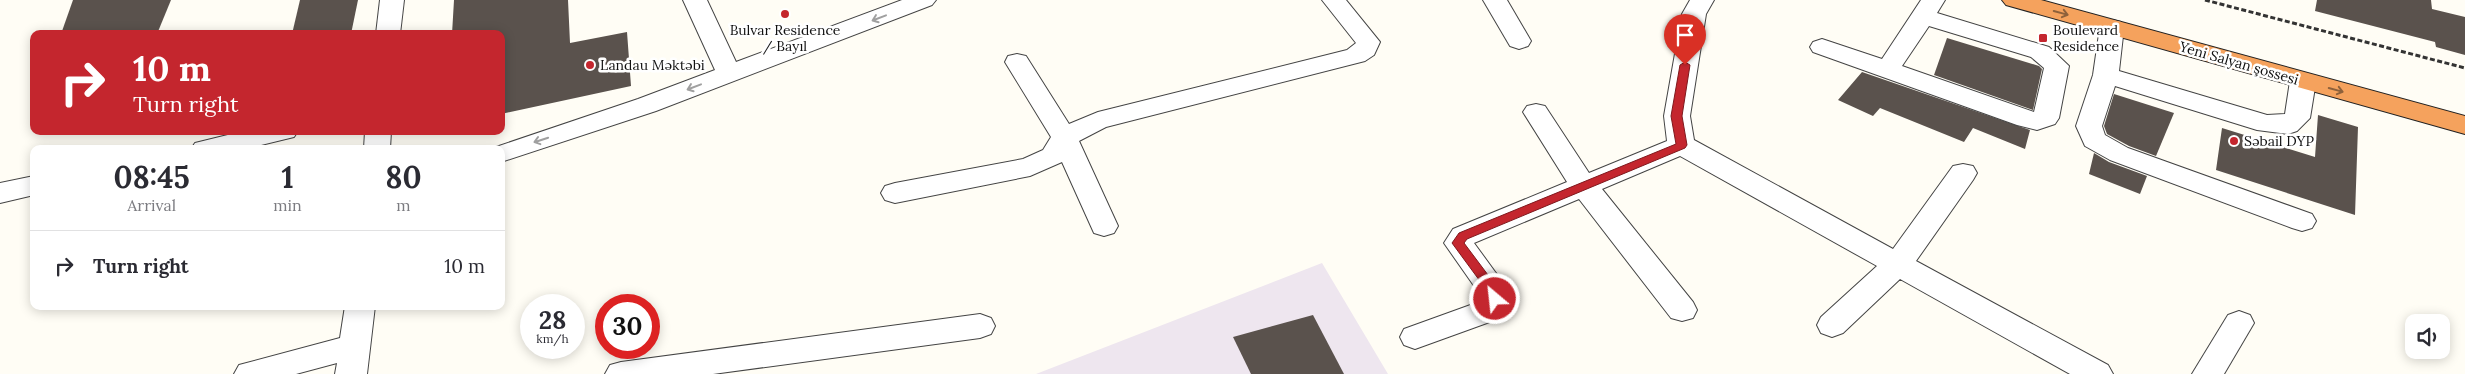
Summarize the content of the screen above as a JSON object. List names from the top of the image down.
{
  "streets": {
    "highway": ["Yeni Salyan şossesi"]
  },
  "one_way": ["Yeni Salyan şossesi"],
  "places": {
    "other": ["Bulvar Residence / Bayıl", "Landau Məktəbi", "Səbail DYP"],
    "transit": ["Boulevard Residence"]
  },
  "page": {
    "turn": ["10 m", "Turn right"],
    "eta": [
      "08:45",
      "Arrival",
      "1",
      "min",
      "80",
      "m"
    ],
    "list": [
      {
        "name": "Turn right",
        "value": "10 m"
      }
    ],
    "speed": "28 km/h",
    "limit": "30"
  }
}
